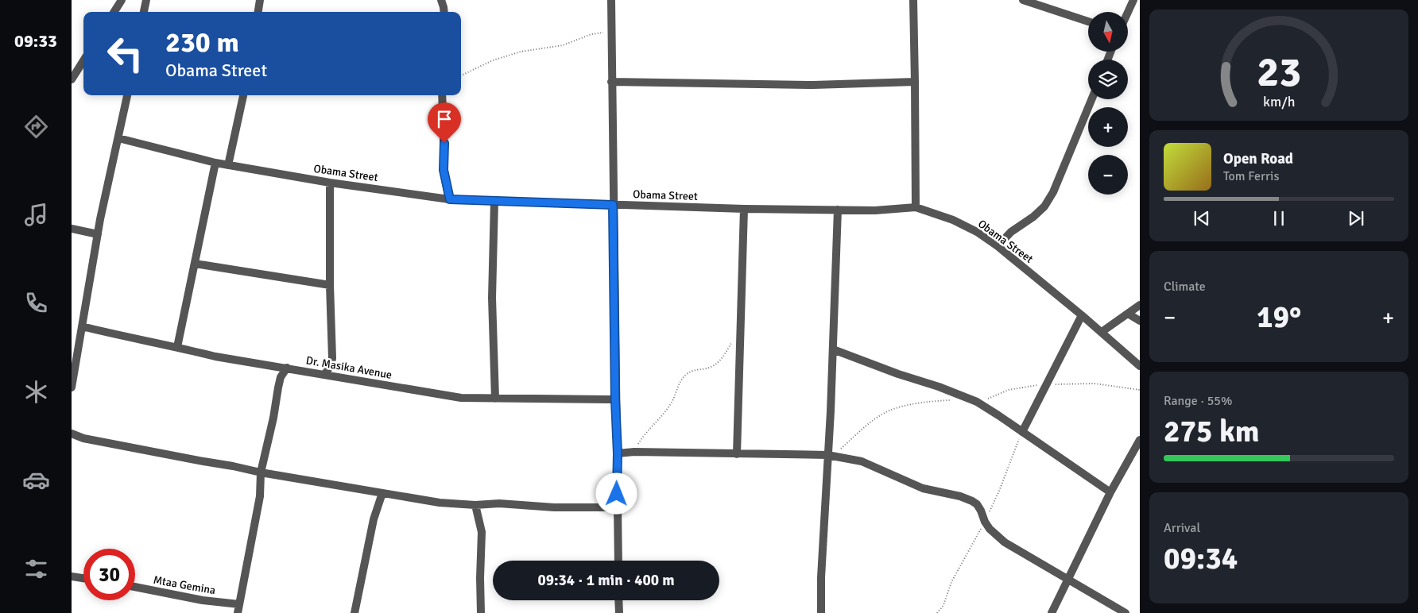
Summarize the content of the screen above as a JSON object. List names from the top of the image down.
{
  "streets": {
    "street": ["Obama Street", "Dr. Masika Avenue", "Mtaa Gemina"]
  },
  "north": "bottom",
  "page": {
    "tabs": "09:33",
    "map_buttons": ["+", "−"],
    "turn": ["230 m", "Obama Street"],
    "song": ["Open Road", "Tom Ferris"],
    "tile": [
      "Climate",
      ["Range · 55%", "275 km"],
      ["Arrival", "09:34"]
    ],
    "heat": ["−", "19°", "+"],
    "limit": "30",
    "trip": "09:34 · 1 min · 400 m",
    "gauge": ["23", "km/h"]
  }
}
